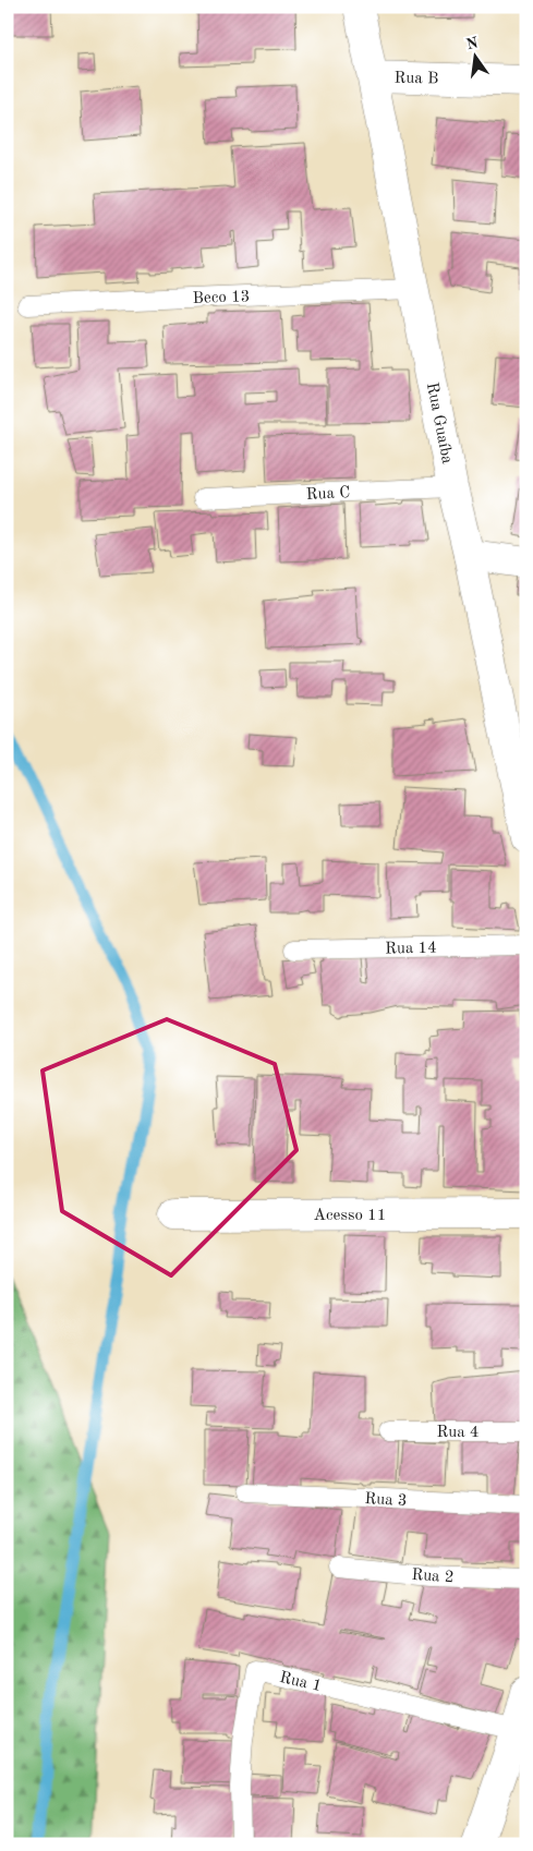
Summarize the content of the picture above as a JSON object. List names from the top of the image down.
{
  "streets": {
    "street": ["Rua B", "Rua Guaíba", "Acesso 11"],
    "lane": [
      "Beco 13",
      "Rua C",
      "Rua 14",
      "Rua 4",
      "Rua 3",
      "Rua 2",
      "Rua 1"
    ]
  },
  "crossings": [
    ["Rua B", "Rua Guaíba"],
    ["Beco 13", "Rua Guaíba"],
    ["Rua Guaíba", "Rua C"]
  ],
  "north": "top"
}
